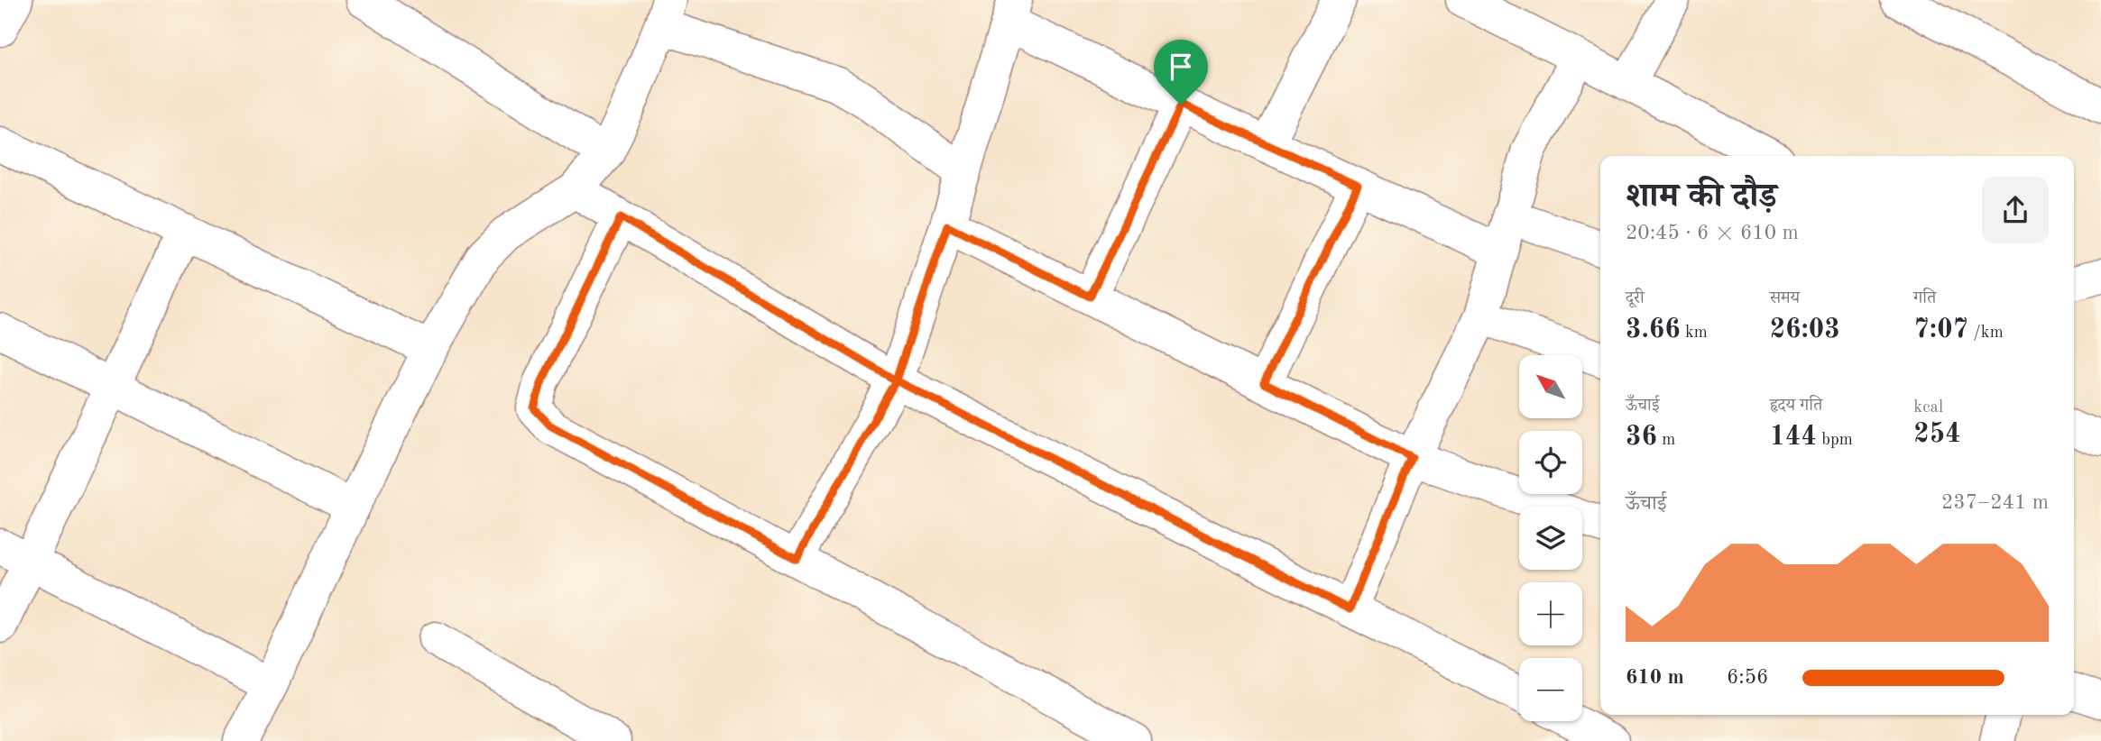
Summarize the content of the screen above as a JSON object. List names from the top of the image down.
{
  "north": "top left",
  "page": {
    "heading": ["शाम की दौड़", "20:45 · 6 × 610 m"],
    "stats": [
      ["दूरी", "3.66 km"],
      ["समय", "26:03"],
      ["गति", "7:07 /km"],
      ["ऊँचाई", "36 m"],
      ["हृदय गति", "144 bpm"],
      ["kcal", "254"]
    ],
    "map_buttons": ["+", "−"],
    "chart": ["ऊँचाई", "237–241 m"],
    "list": [
      {
        "name": "610 m",
        "note": "6:56"
      }
    ]
  }
}
